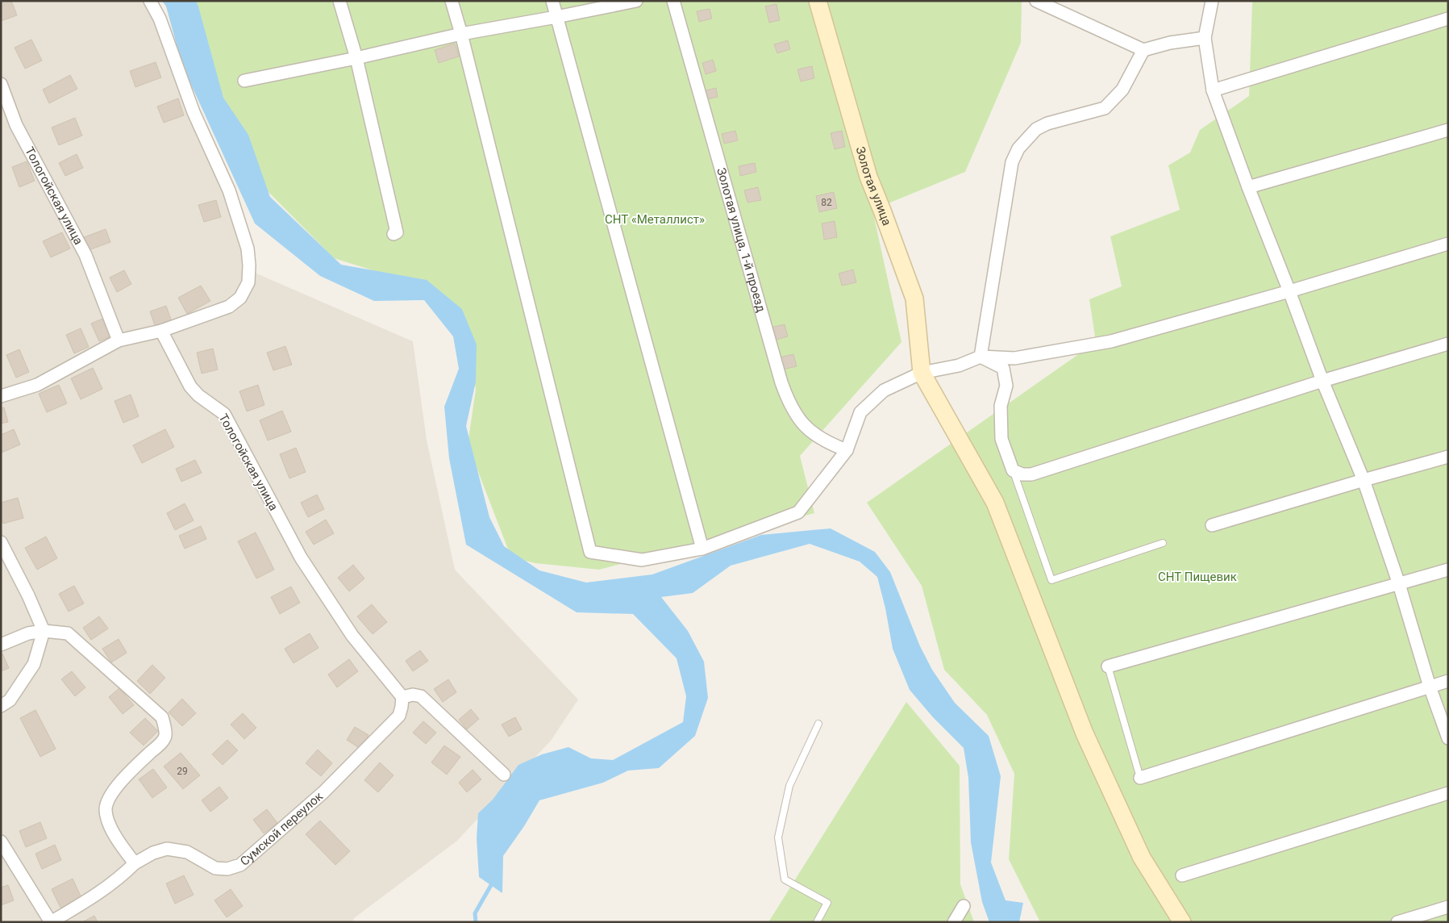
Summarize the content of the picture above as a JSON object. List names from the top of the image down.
{
  "streets": {
    "street": [
      "Золотая улица",
      "Тологойская улица",
      "Золотая улица, 1-й проезд",
      "Сумской переулок"
    ]
  },
  "crossings": [
    ["Тологойская улица", "Сумской переулок"]
  ],
  "parks": ["СНТ «Металлист»", "СНТ Пищевик"],
  "house_numbers": ["82", "29"]
}
